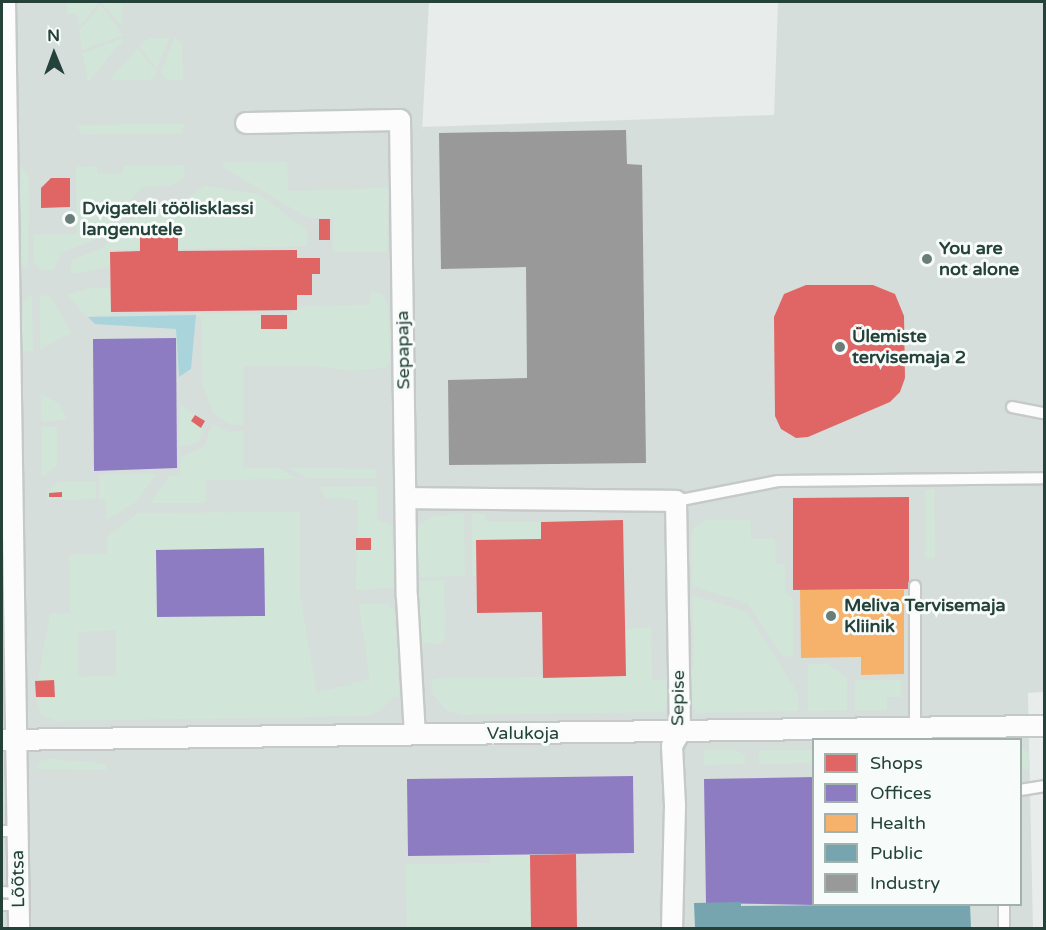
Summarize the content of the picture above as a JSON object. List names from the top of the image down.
{
  "streets": {
    "street": [
      "Sepapaja",
      "Sepise",
      "Valukoja",
      "Lõõtsa"
    ]
  },
  "crossings": [
    ["Sepapaja", "Valukoja"],
    ["Sepise", "Valukoja"],
    ["Valukoja", "Lõõtsa"]
  ],
  "places": [
    "Dvigateli töölisklassi langenutele",
    "You are not alone",
    "Ülemiste tervisemaja 2",
    "Meliva Tervisemaja Kliinik"
  ],
  "legend": [
    "Shops",
    "Offices",
    "Health",
    "Public",
    "Industry"
  ],
  "north": "top"
}
